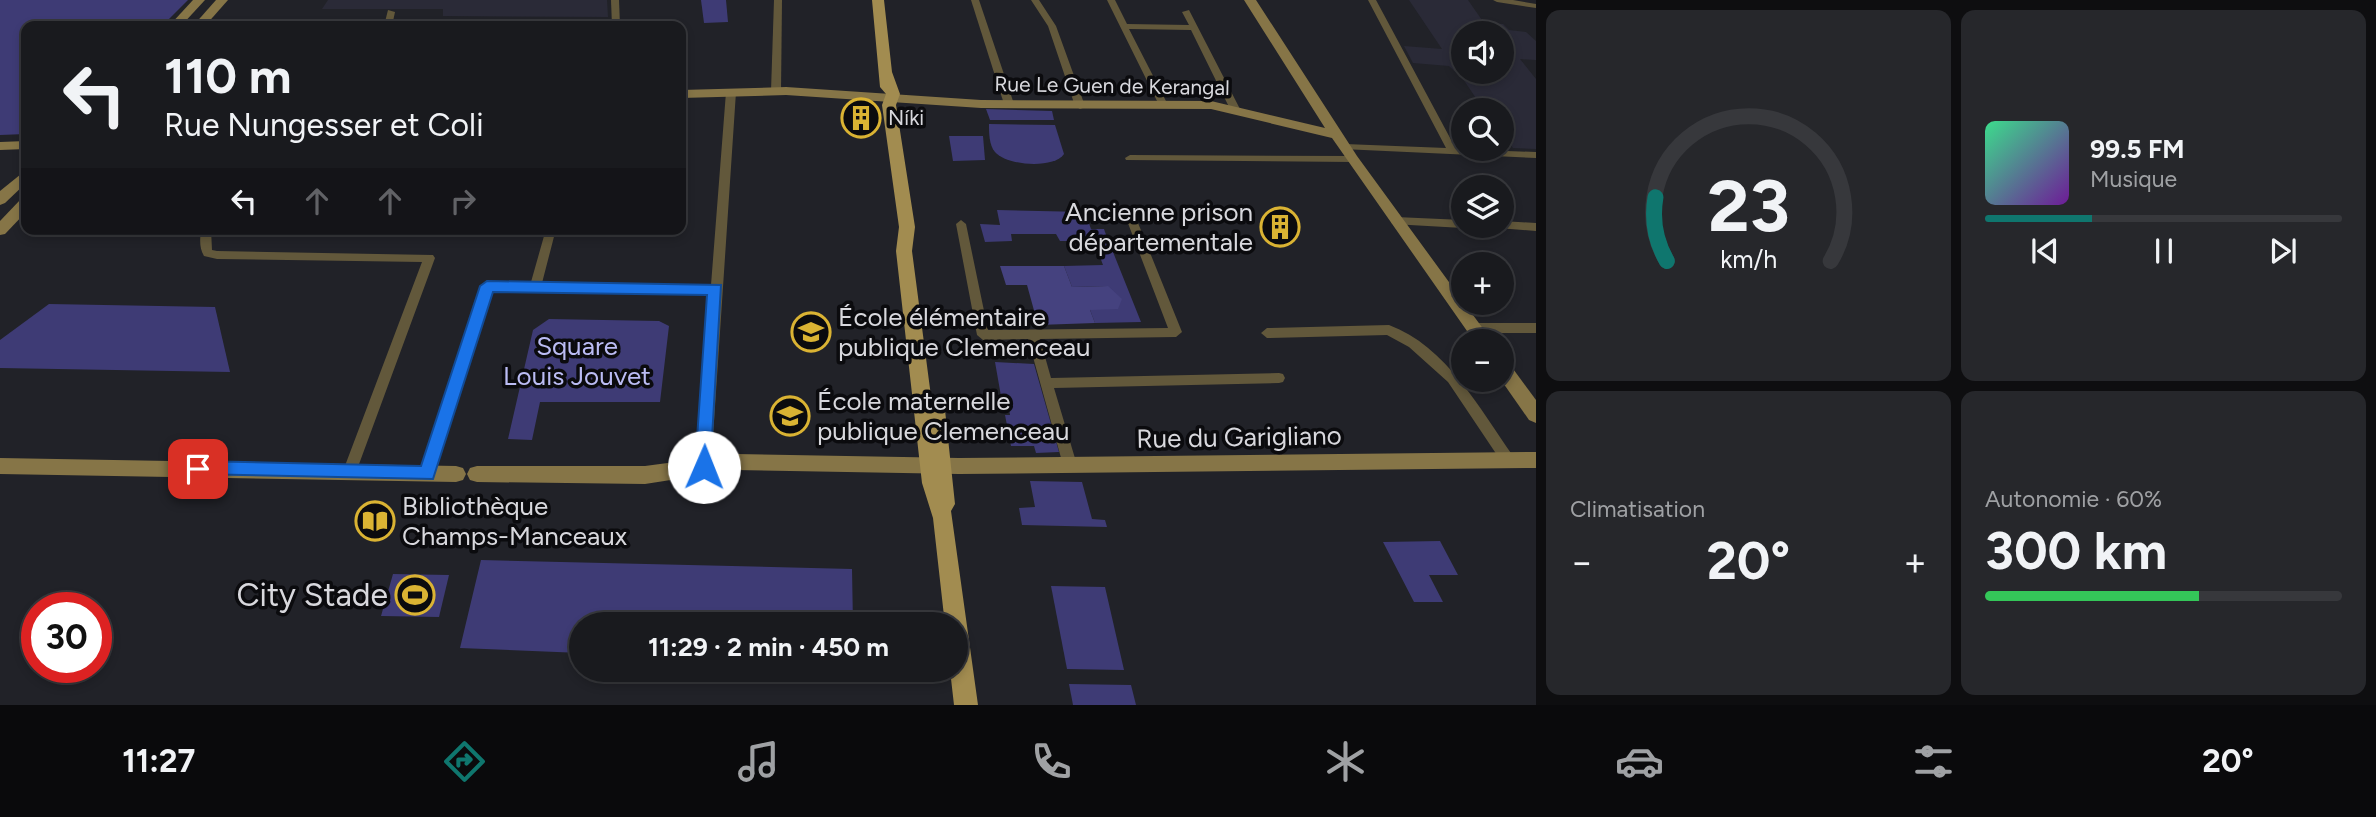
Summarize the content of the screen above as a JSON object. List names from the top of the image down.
{
  "streets": {
    "street": ["Rue Le Guen de Kerangal", "Rue du Garigliano"]
  },
  "parks": ["Square Louis Jouvet"],
  "places": {
    "building": ["Níki", "Ancienne prison départementale"],
    "school or university": ["École élémentaire publique Clemenceau", "École maternelle publique Clemenceau"],
    "library": ["Bibliothèque Champs-Manceaux"],
    "sports": ["City Stade"]
  },
  "page": {
    "map_buttons": ["+", "−"],
    "turn": ["110 m", "Rue Nungesser et Coli"],
    "song": ["99.5 FM", "Musique"],
    "tile": [
      "Climatisation",
      ["Autonomie · 60%", "300 km"]
    ],
    "heat": ["−", "20°", "+"],
    "limit": "30",
    "trip": "11:29 · 2 min · 450 m",
    "tabs": ["11:27", "20°"],
    "gauge": ["23", "km/h"]
  }
}
